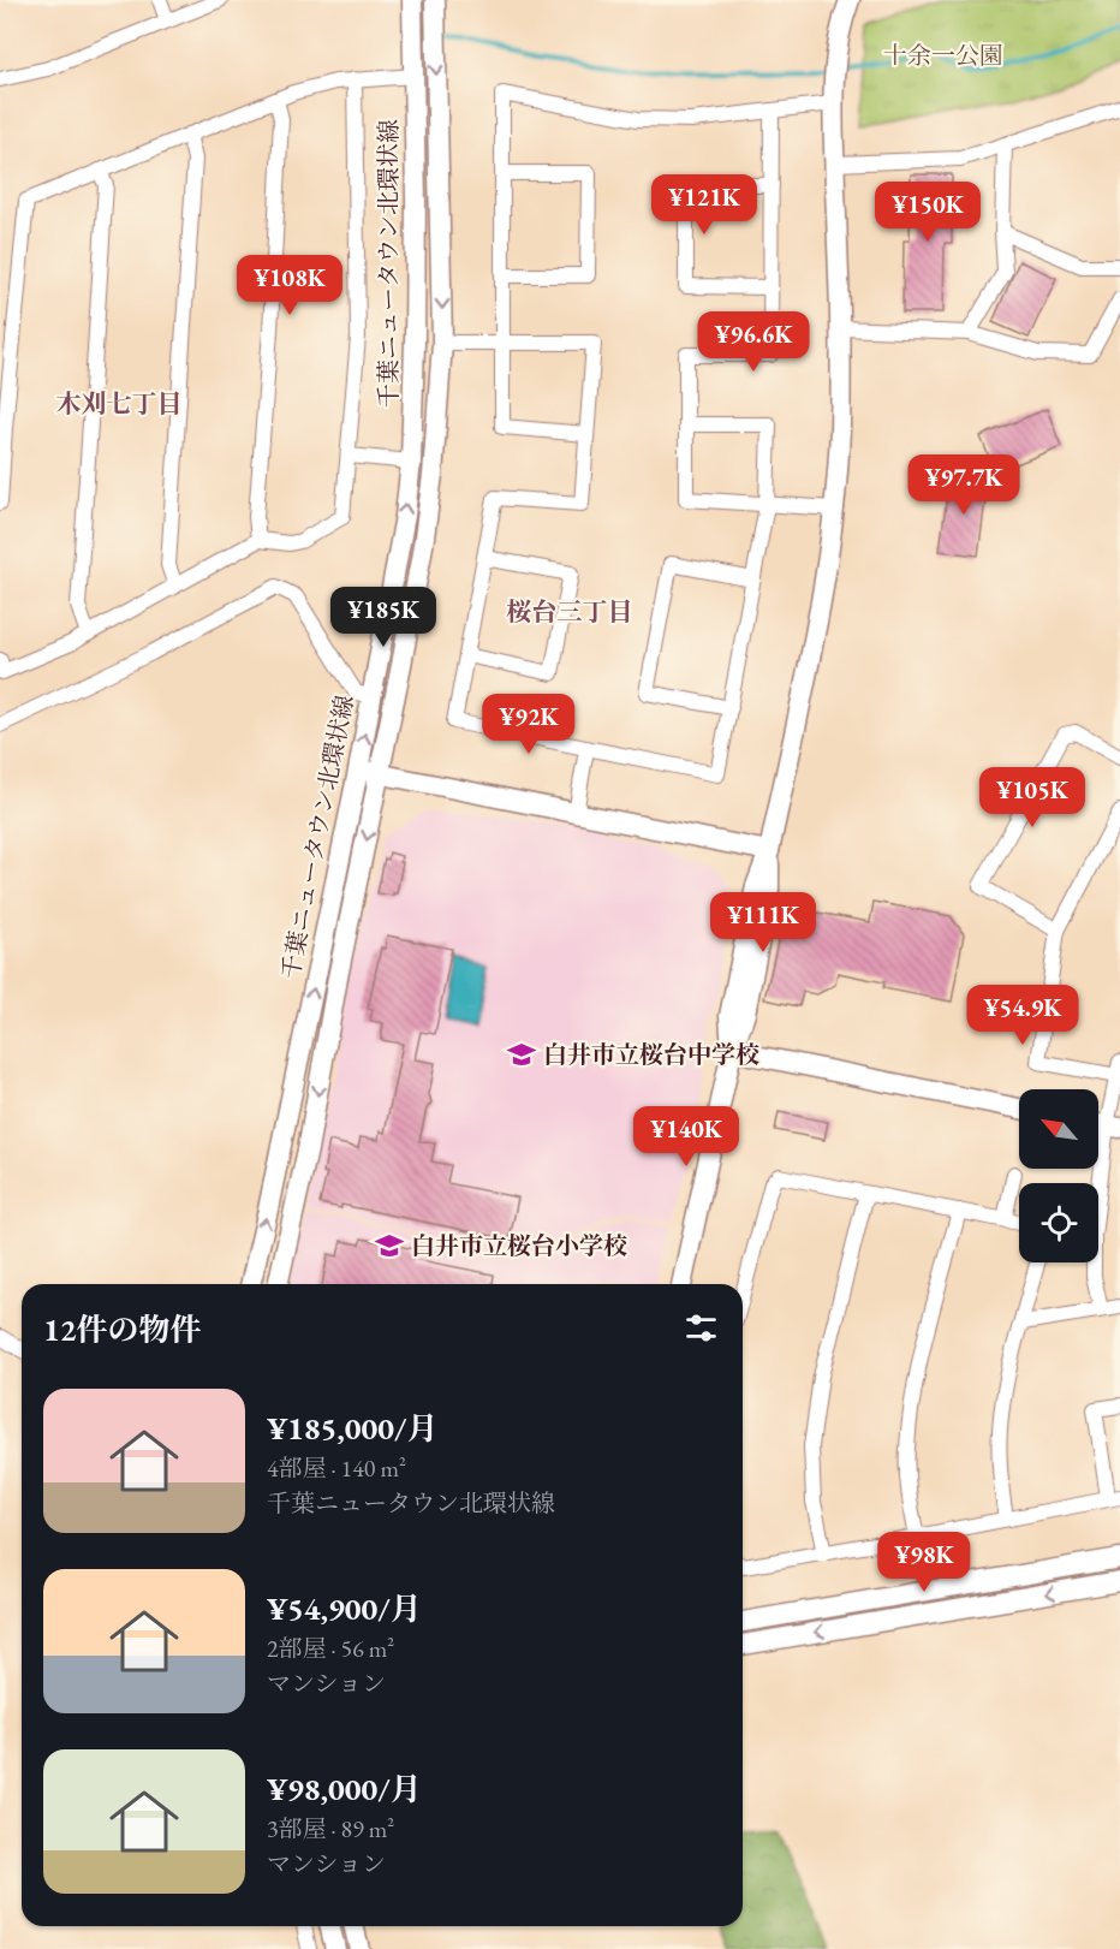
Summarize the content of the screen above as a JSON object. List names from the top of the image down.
{
  "streets": {
    "street": ["千葉ニュータウン北環状線"]
  },
  "districts": ["木刈七丁目", "桜台三丁目"],
  "parks": ["十余一公園"],
  "places": {
    "school or university": ["白井市立桜台中学校", "白井市立桜台小学校"]
  },
  "north": "top left",
  "page": {
    "price": [
      "¥121K",
      "¥150K",
      "¥108K",
      "¥96.6K",
      "¥97.7K",
      "¥185K",
      "¥92K",
      "¥105K",
      "¥111K",
      "¥54.9K",
      "¥140K",
      "¥98K"
    ],
    "heading": "12件の物件",
    "list": [
      {
        "name": "¥185,000/月",
        "note": "4部屋 · 140 m² · 千葉ニュータウン北環状線"
      },
      {
        "name": "¥54,900/月",
        "note": "2部屋 · 56 m² · マンション"
      },
      {
        "name": "¥98,000/月",
        "note": "3部屋 · 89 m² · マンション"
      }
    ]
  }
}
